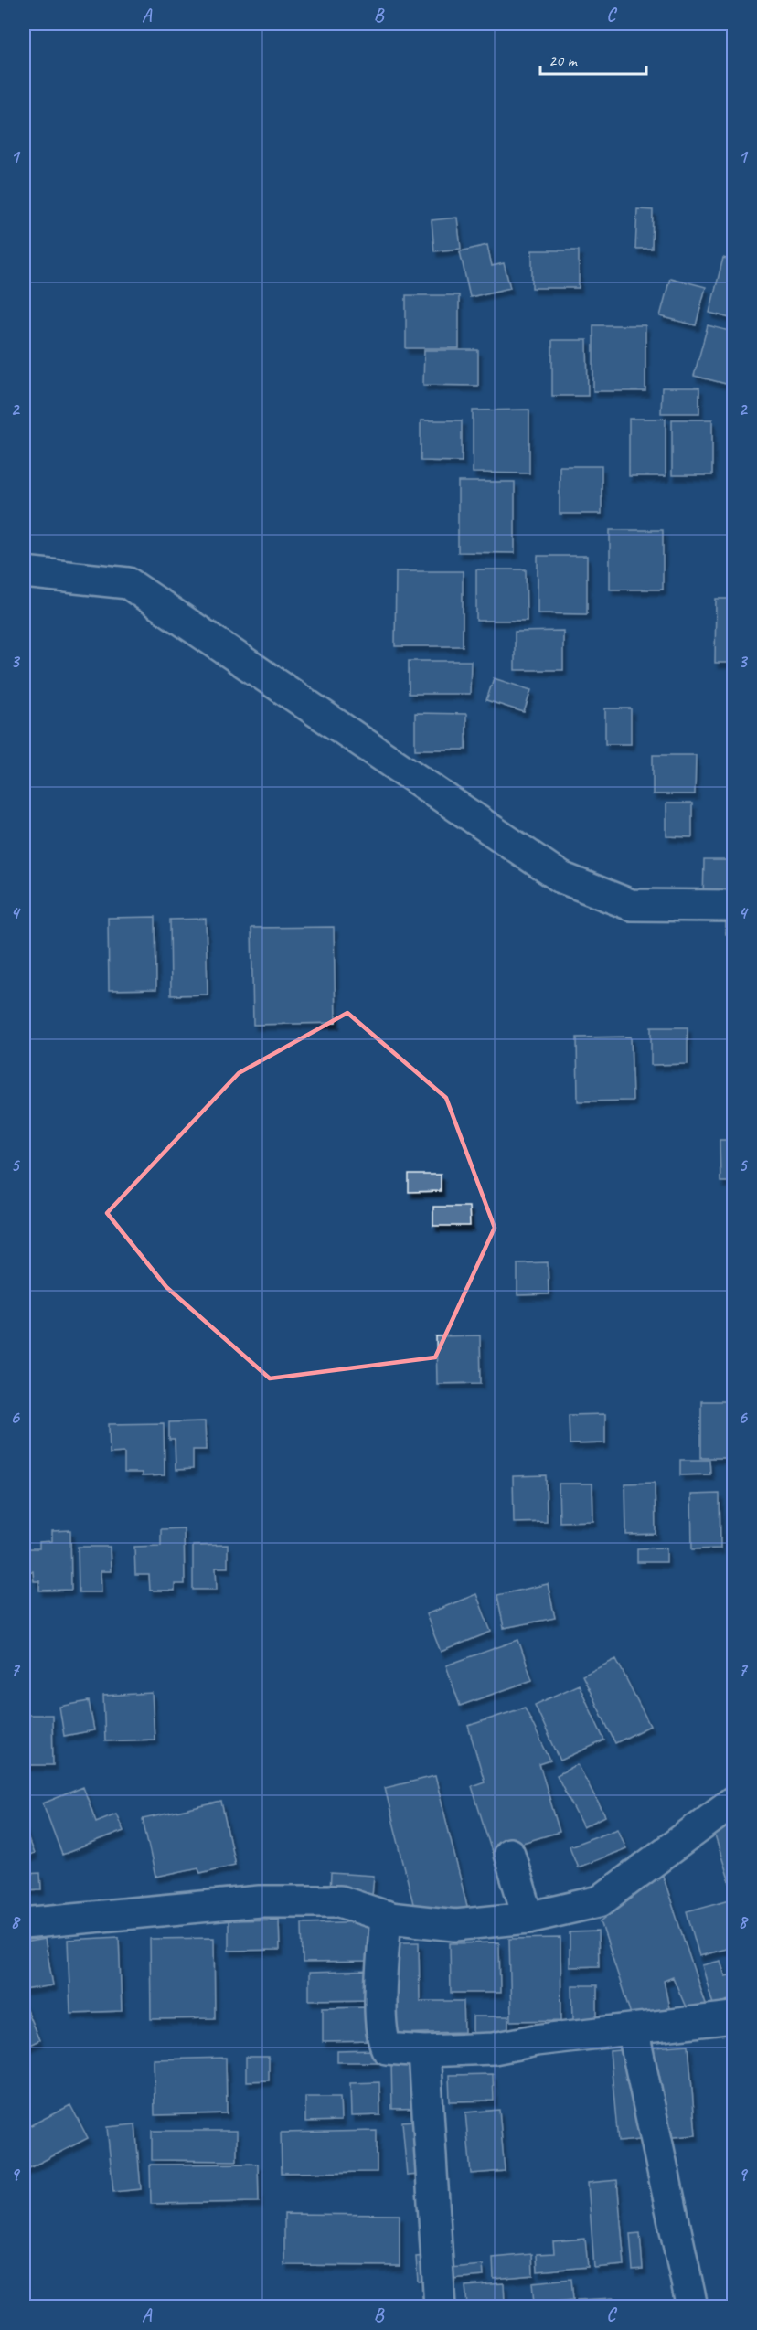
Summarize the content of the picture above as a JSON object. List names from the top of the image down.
{
  "scale_bar": "20 m",
  "grid": {
    "columns": ["A", "B", "C"],
    "rows": [
      "1",
      "2",
      "3",
      "4",
      "5",
      "6",
      "7",
      "8",
      "9"
    ]
  }
}
